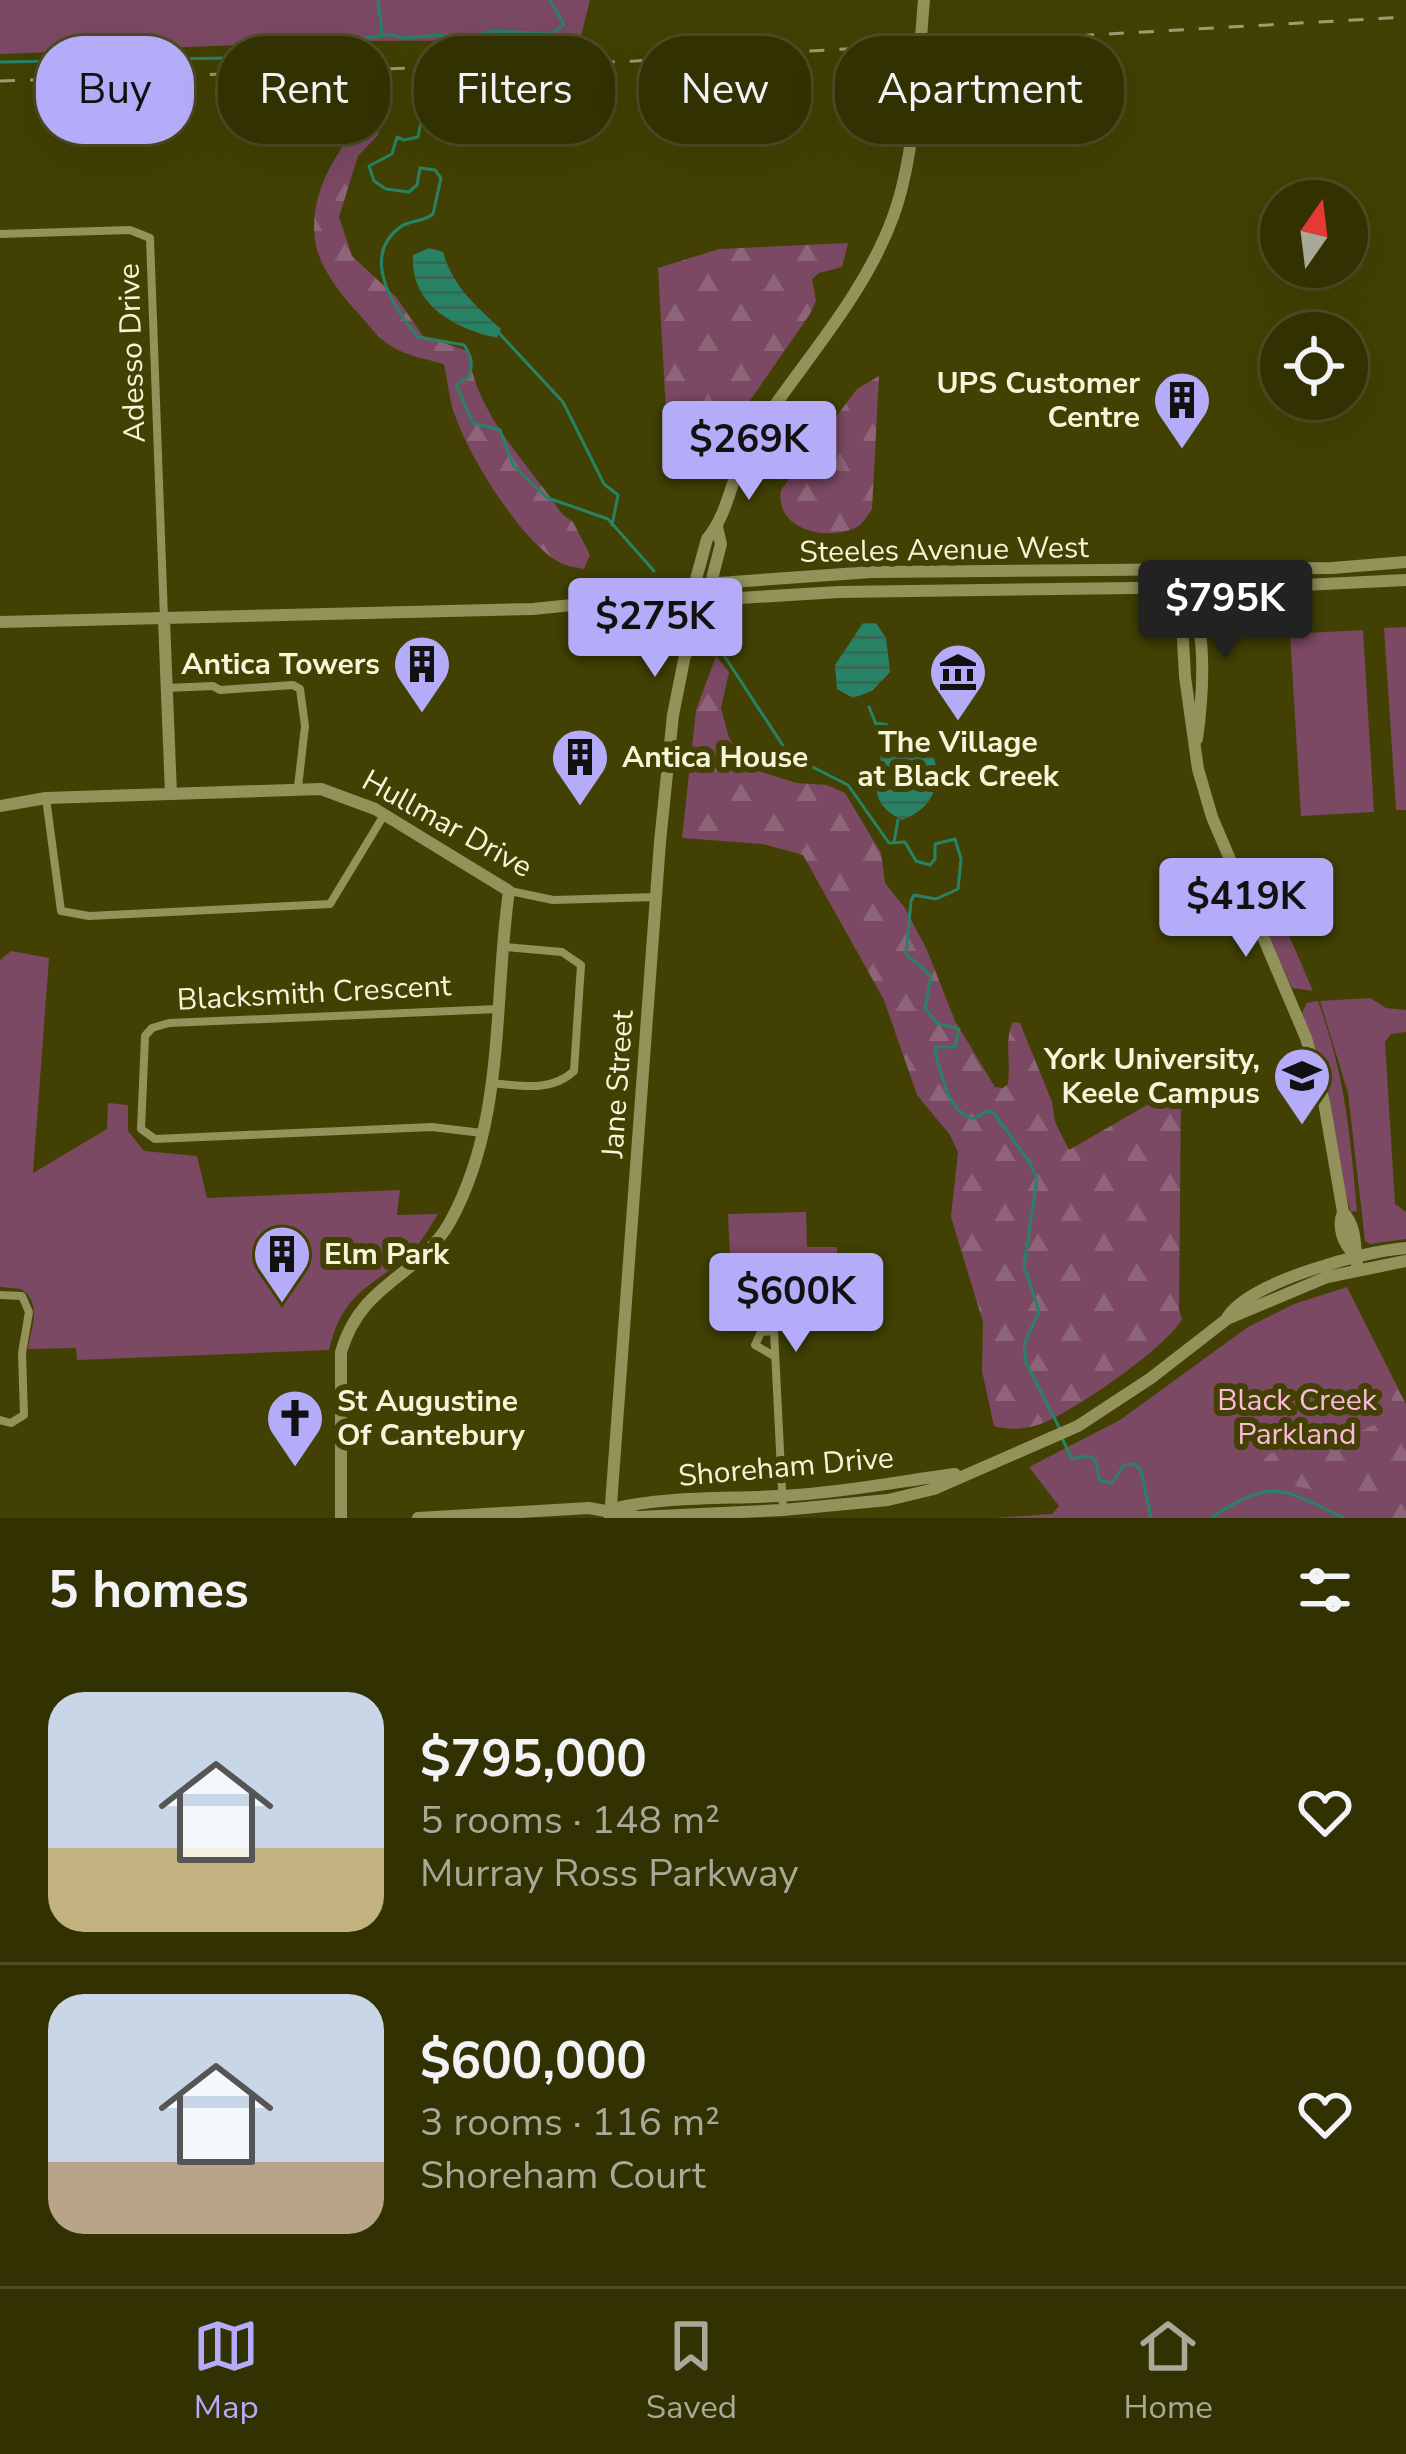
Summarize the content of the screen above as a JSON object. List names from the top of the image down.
{
  "streets": {
    "main road": [
      "Steeles Avenue West",
      "Hullmar Drive",
      "Jane Street",
      "Shoreham Drive"
    ],
    "street": ["Adesso Drive", "Blacksmith Crescent"]
  },
  "crossings": [
    ["Adesso Drive", "Steeles Avenue West"],
    ["Steeles Avenue West", "Jane Street"],
    ["Hullmar Drive", "Jane Street"],
    ["Jane Street", "Shoreham Drive"]
  ],
  "parks": ["Black Creek Parkland"],
  "places": {
    "building": [
      "UPS Customer Centre",
      "Antica Towers",
      "Antica House",
      "Elm Park"
    ],
    "museum": ["The Village at Black Creek"],
    "school or university": ["York University, Keele Campus"],
    "church": ["St Augustine Of Cantebury"]
  },
  "north": "top",
  "page": {
    "chip": [
      "Buy",
      "Rent",
      "Filters",
      "New",
      "Apartment"
    ],
    "price": [
      "$269K",
      "$795K",
      "$275K",
      "$419K",
      "$600K"
    ],
    "heading": "5 homes",
    "list": [
      {
        "name": "$795,000",
        "note": "5 rooms · 148 m² · Murray Ross Parkway"
      },
      {
        "name": "$600,000",
        "note": "3 rooms · 116 m² · Shoreham Court"
      }
    ],
    "tabs": ["Map", "Saved", "Home"]
  }
}
